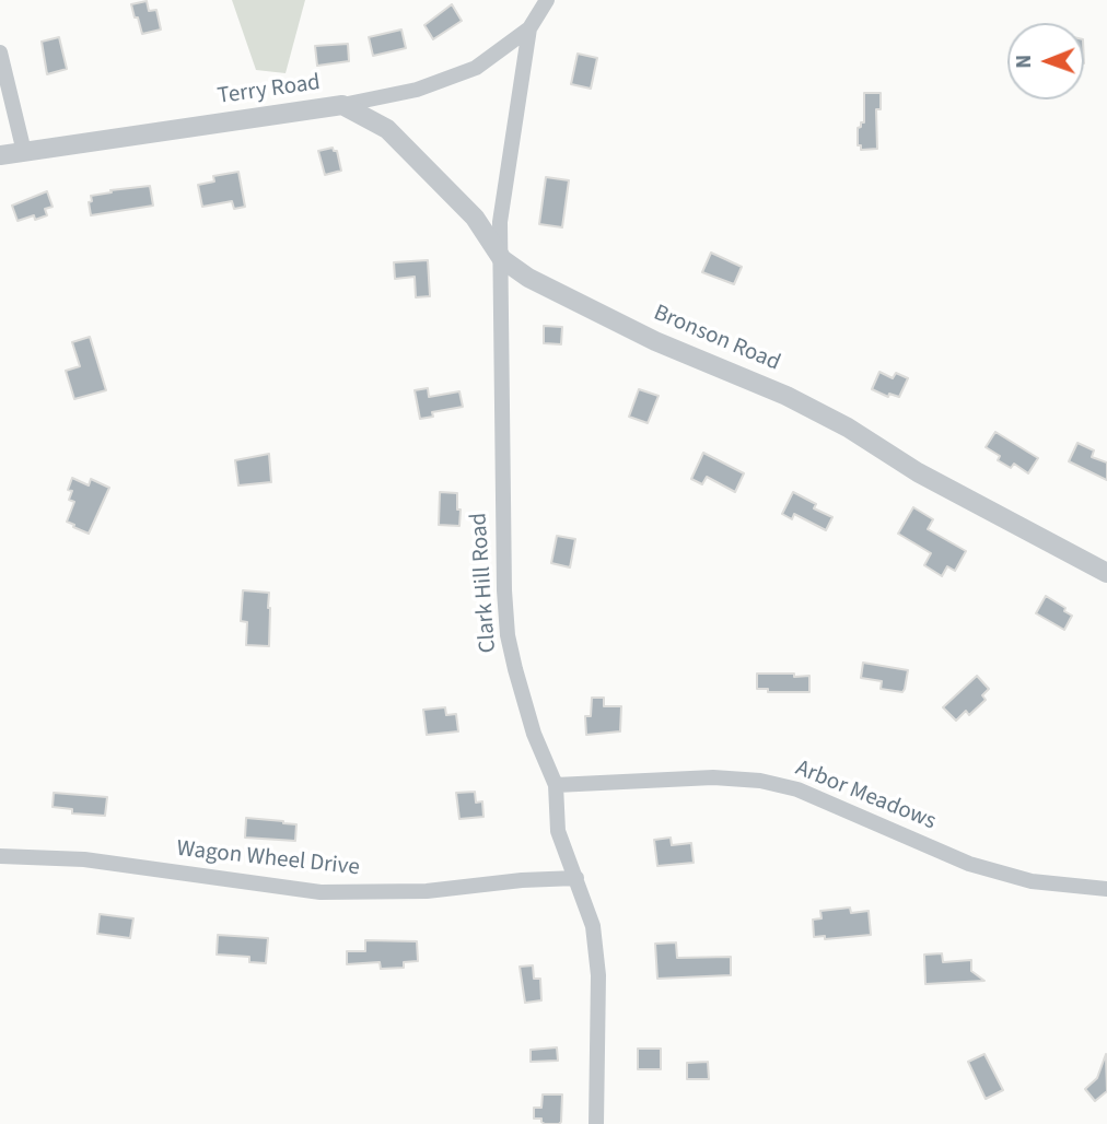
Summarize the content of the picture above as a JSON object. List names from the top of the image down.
{
  "streets": {
    "street": [
      "Terry Road",
      "Bronson Road",
      "Clark Hill Road",
      "Arbor Meadows",
      "Wagon Wheel Drive"
    ]
  },
  "crossings": [
    ["Terry Road", "Bronson Road"],
    ["Terry Road", "Clark Hill Road"],
    ["Bronson Road", "Clark Hill Road"],
    ["Clark Hill Road", "Arbor Meadows"],
    ["Clark Hill Road", "Wagon Wheel Drive"]
  ],
  "north": "left"
}
